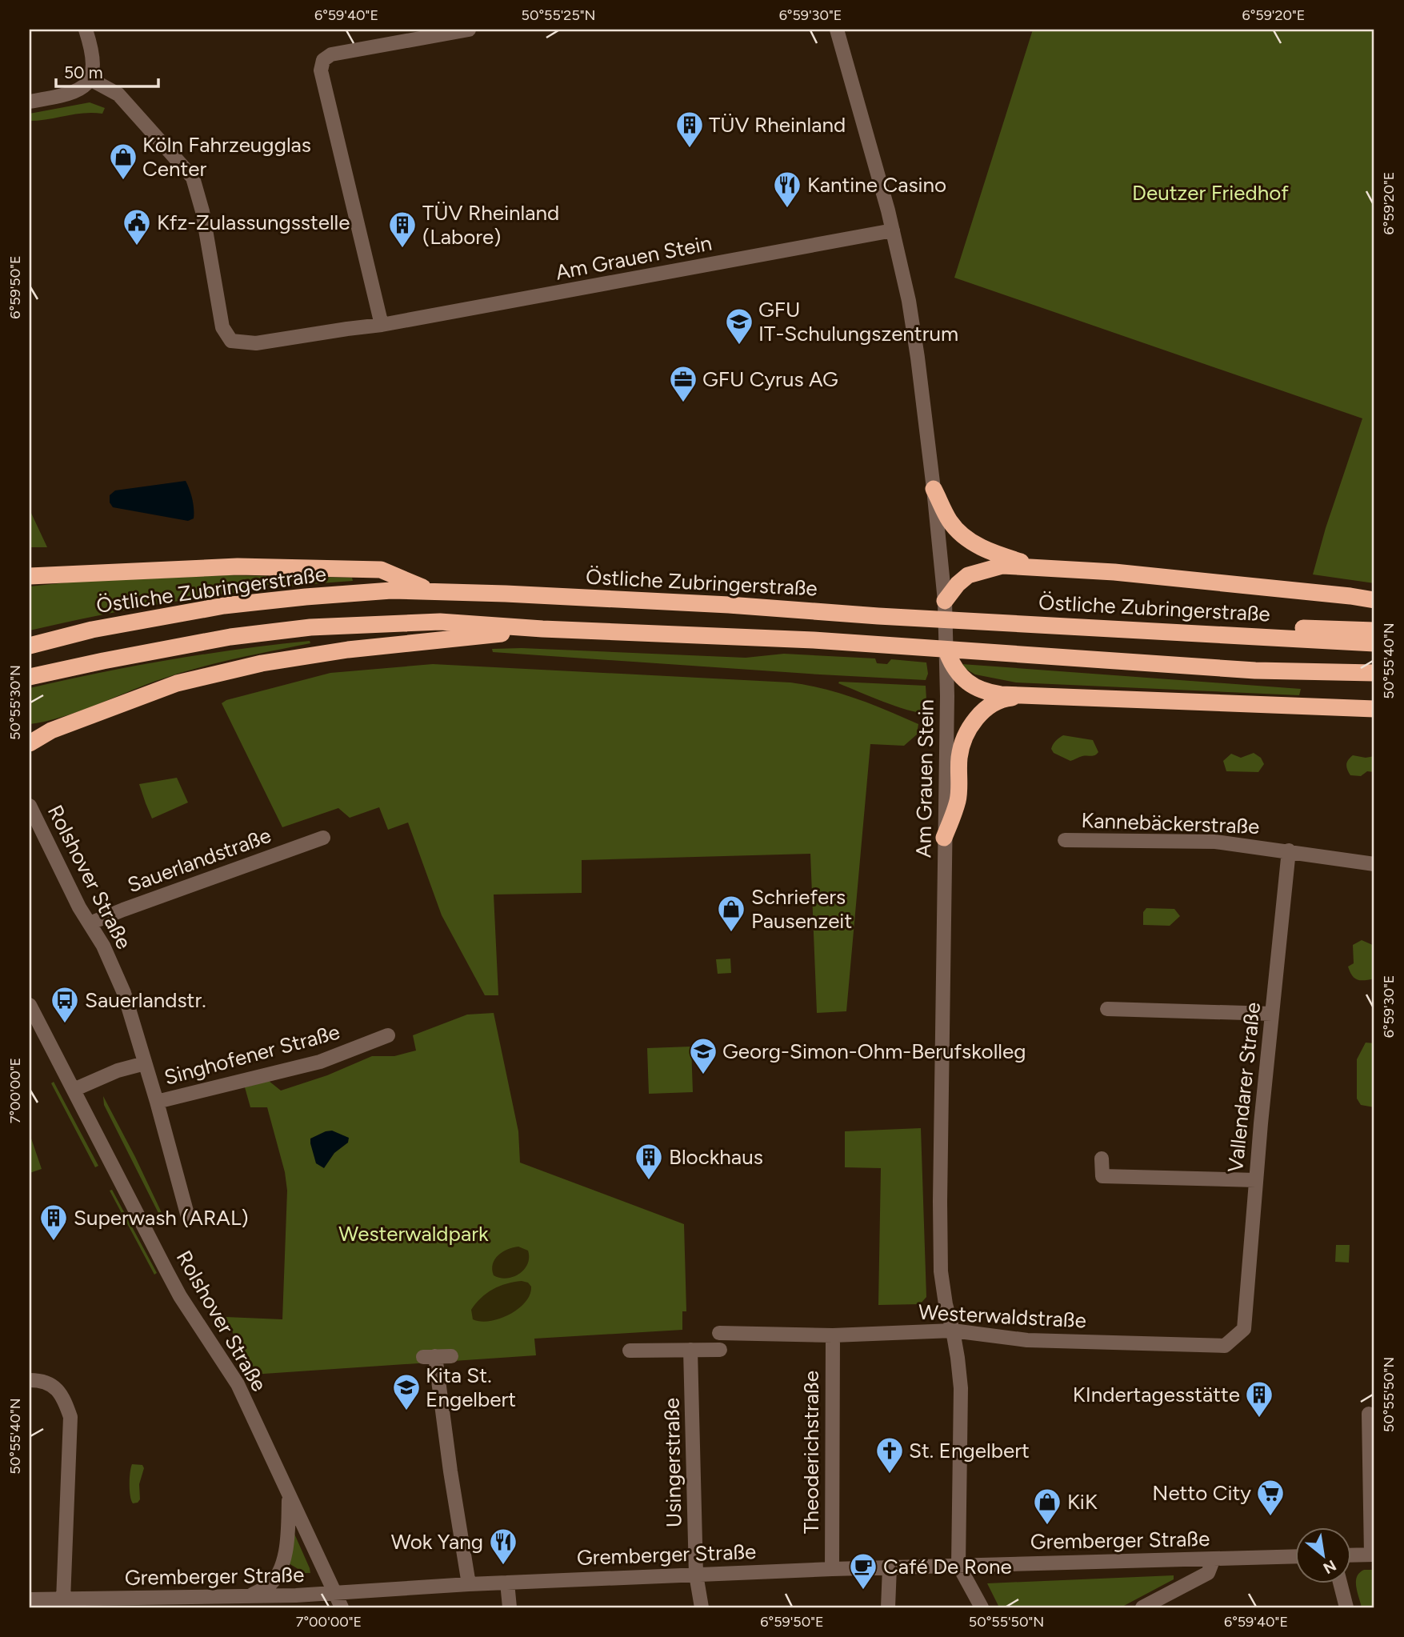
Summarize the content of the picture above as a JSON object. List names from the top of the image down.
{
  "streets": {
    "highway": ["Östliche Zubringerstraße"],
    "street": [
      "Am Grauen Stein",
      "Kannebäckerstraße",
      "Sauerlandstraße",
      "Rolshover Straße",
      "Singhofener Straße",
      "Vallendarer Straße",
      "Westerwaldstraße",
      "Theoderichstraße",
      "Usingerstraße",
      "Gremberger Straße"
    ]
  },
  "crossings": [
    ["Am Grauen Stein", "Westerwaldstraße"],
    ["Am Grauen Stein", "Gremberger Straße"],
    ["Kannebäckerstraße", "Vallendarer Straße"],
    ["Sauerlandstraße", "Rolshover Straße"],
    ["Rolshover Straße", "Singhofener Straße"],
    ["Rolshover Straße", "Gremberger Straße"],
    ["Vallendarer Straße", "Westerwaldstraße"],
    ["Westerwaldstraße", "Theoderichstraße"],
    ["Theoderichstraße", "Gremberger Straße"],
    ["Usingerstraße", "Gremberger Straße"]
  ],
  "parks": ["Deutzer Friedhof", "Westerwaldpark"],
  "places": {
    "building": [
      "TÜV Rheinland",
      "TÜV Rheinland (Labore)",
      "Blockhaus",
      "Superwash (ARAL)",
      "KIndertagesstätte"
    ],
    "shop": ["Köln Fahrzeugglas Center", "Schriefers Pausenzeit", "KiK"],
    "restaurant": ["Kantine Casino", "Wok Yang"],
    "public building": ["Kfz-Zulassungsstelle"],
    "school or university": ["GFU IT-Schulungszentrum", "Georg-Simon-Ohm-Berufskolleg", "Kita St. Engelbert"],
    "office": ["GFU Cyrus AG"],
    "bus stop": ["Sauerlandstr."],
    "church": ["St. Engelbert"],
    "supermarket": ["Netto City"],
    "cafe": ["Café De Rone"]
  },
  "scale_bar": "50 m",
  "north": "bottom right",
  "coordinates": [
    "6°59'40\"E",
    "50°55'25\"N",
    "6°59'30\"E",
    "6°59'20\"E",
    "6°59'50\"E",
    "50°55'40\"N",
    "50°55'30\"N",
    "7°00'00\"E",
    "50°55'50\"N"
  ]
}
